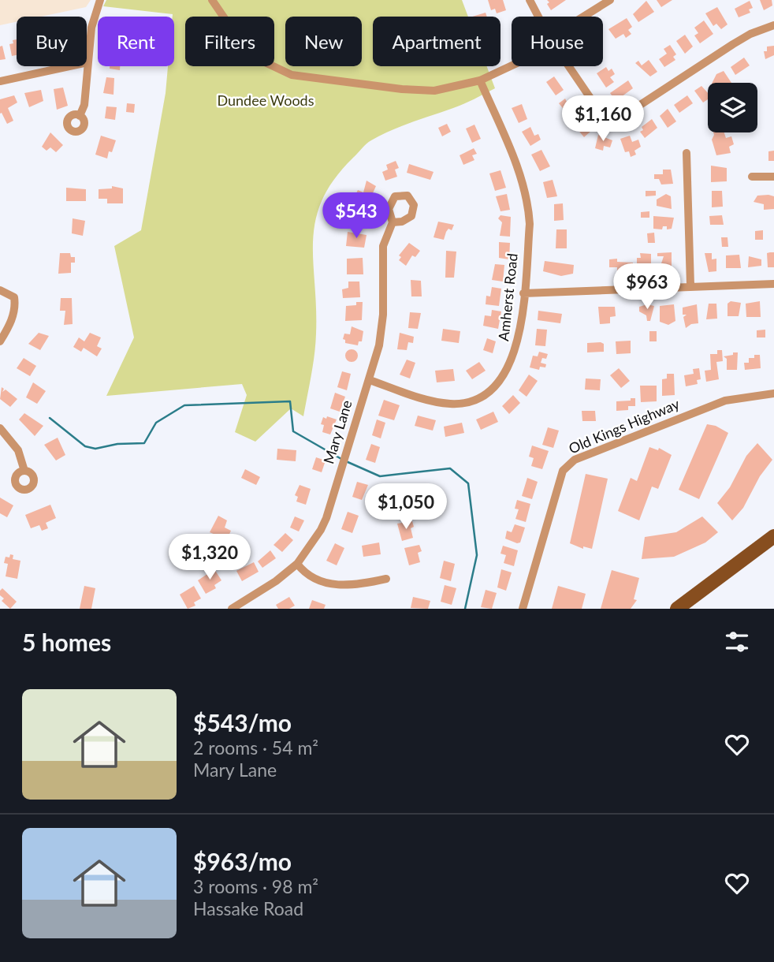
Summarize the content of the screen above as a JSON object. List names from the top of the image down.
{
  "streets": {
    "street": ["Amherst Road", "Old Kings Highway", "Mary Lane"]
  },
  "crossings": [
    ["Amherst Road", "Mary Lane"]
  ],
  "parks": ["Dundee Woods"],
  "page": {
    "chip": [
      "Buy",
      "Rent",
      "Filters",
      "New",
      "Apartment",
      "House"
    ],
    "price": [
      "$1,160",
      "$543",
      "$963",
      "$1,050",
      "$1,320"
    ],
    "heading": "5 homes",
    "list": [
      {
        "name": "$543/mo",
        "note": "2 rooms · 54 m² · Mary Lane"
      },
      {
        "name": "$963/mo",
        "note": "3 rooms · 98 m² · Hassake Road"
      }
    ]
  }
}
